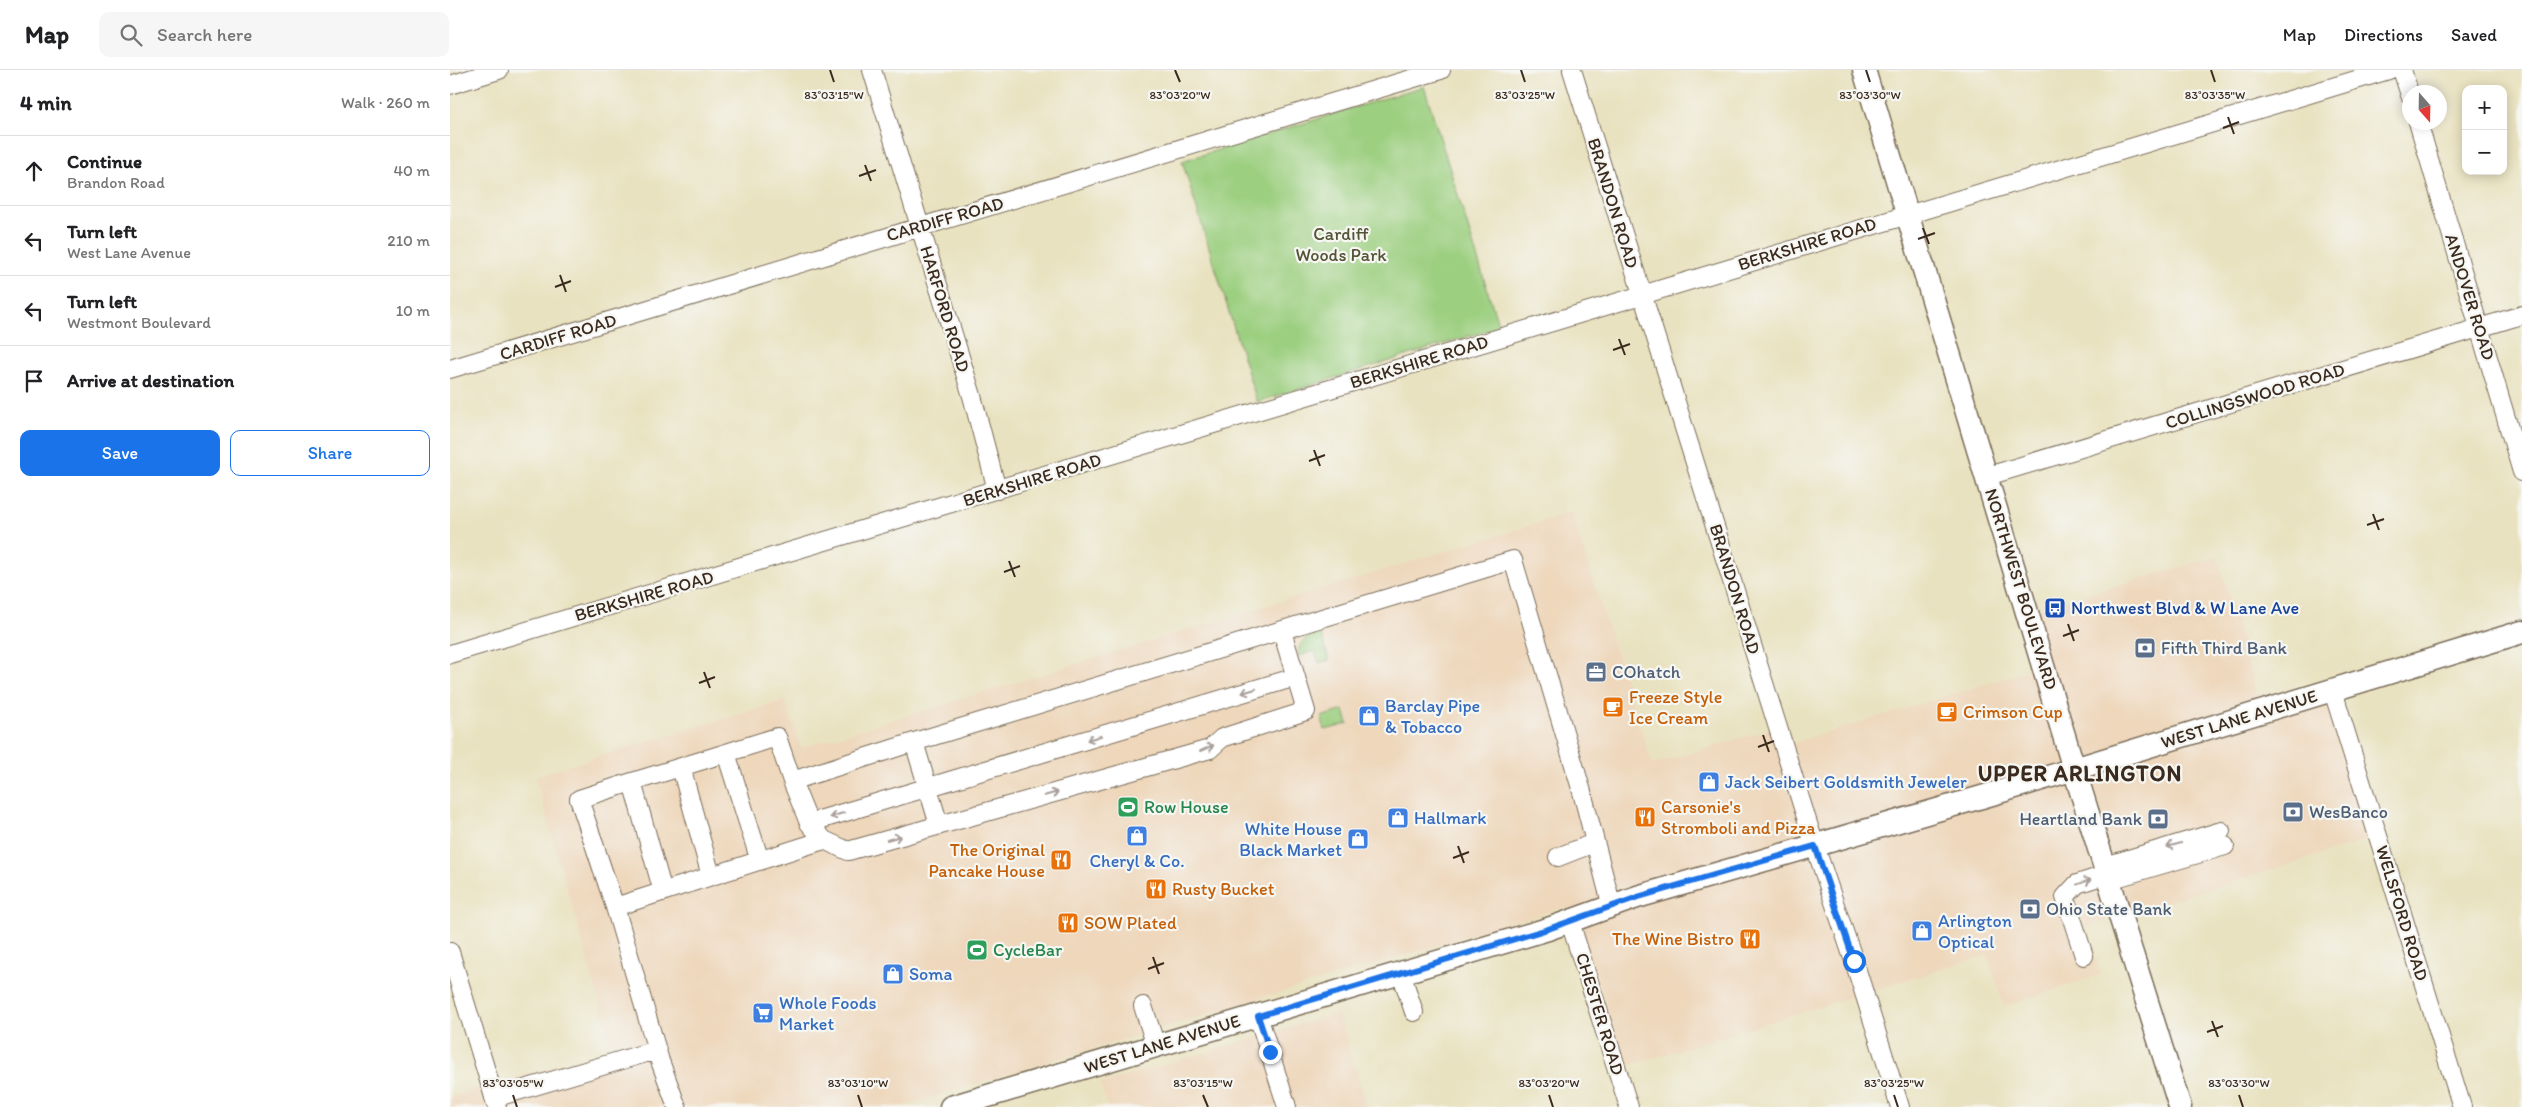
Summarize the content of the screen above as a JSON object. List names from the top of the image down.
{
  "streets": {
    "main road": ["NORTHWEST BOULEVARD", "WEST LANE AVENUE"],
    "street": [
      "BRANDON ROAD",
      "CARDIFF ROAD",
      "BERKSHIRE ROAD",
      "ANDOVER ROAD",
      "HARFORD ROAD",
      "COLLINGSWOOD ROAD",
      "WELSFORD ROAD",
      "CHESTER ROAD"
    ]
  },
  "crossings": [
    ["BRANDON ROAD", "BERKSHIRE ROAD"],
    ["BRANDON ROAD", "WEST LANE AVENUE"],
    ["CARDIFF ROAD", "HARFORD ROAD"],
    ["BERKSHIRE ROAD", "HARFORD ROAD"],
    ["BERKSHIRE ROAD", "NORTHWEST BOULEVARD"],
    ["ANDOVER ROAD", "COLLINGSWOOD ROAD"],
    ["COLLINGSWOOD ROAD", "NORTHWEST BOULEVARD"],
    ["NORTHWEST BOULEVARD", "WEST LANE AVENUE"],
    ["WEST LANE AVENUE", "WELSFORD ROAD"],
    ["WEST LANE AVENUE", "CHESTER ROAD"]
  ],
  "districts": ["UPPER ARLINGTON"],
  "parks": ["Cardiff Woods Park"],
  "places": {
    "bus stop": ["Northwest Blvd & W Lane Ave"],
    "bank": [
      "Fifth Third Bank",
      "WesBanco",
      "Heartland Bank",
      "Ohio State Bank"
    ],
    "office": ["COhatch"],
    "cafe": ["Freeze Style Ice Cream", "Crimson Cup"],
    "shop": [
      "Barclay Pipe & Tobacco",
      "Jack Seibert Goldsmith Jeweler",
      "Hallmark",
      "Cheryl & Co.",
      "White House Black Market",
      "Arlington Optical",
      "Soma"
    ],
    "sports": ["Row House", "CycleBar"],
    "restaurant": [
      "Carsonie's Stromboli and Pizza",
      "The Original Pancake House",
      "Rusty Bucket",
      "SOW Plated",
      "The Wine Bistro"
    ],
    "supermarket": ["Whole Foods Market"]
  },
  "north": "bottom",
  "page": {
    "header": "Map",
    "search": "Search here",
    "nav": ["Map", "Directions", "Saved"],
    "heading": ["4 min", "Walk · 260 m"],
    "map_buttons": ["+", "−"],
    "list": [
      ["Continue", "Brandon Road", "40 m"],
      ["Turn left", "West Lane Avenue", "210 m"],
      ["Turn left", "Westmont Boulevard", "10 m"],
      "Arrive at destination"
    ],
    "buttons": ["Save", "Share"]
  },
  "coordinates": [
    "83°03'15\"W",
    "83°03'30\"W",
    "83°03'35\"W",
    "83°03'20\"W",
    "83°03'25\"W",
    "83°03'05\"W",
    "83°03'10\"W"
  ]
}
